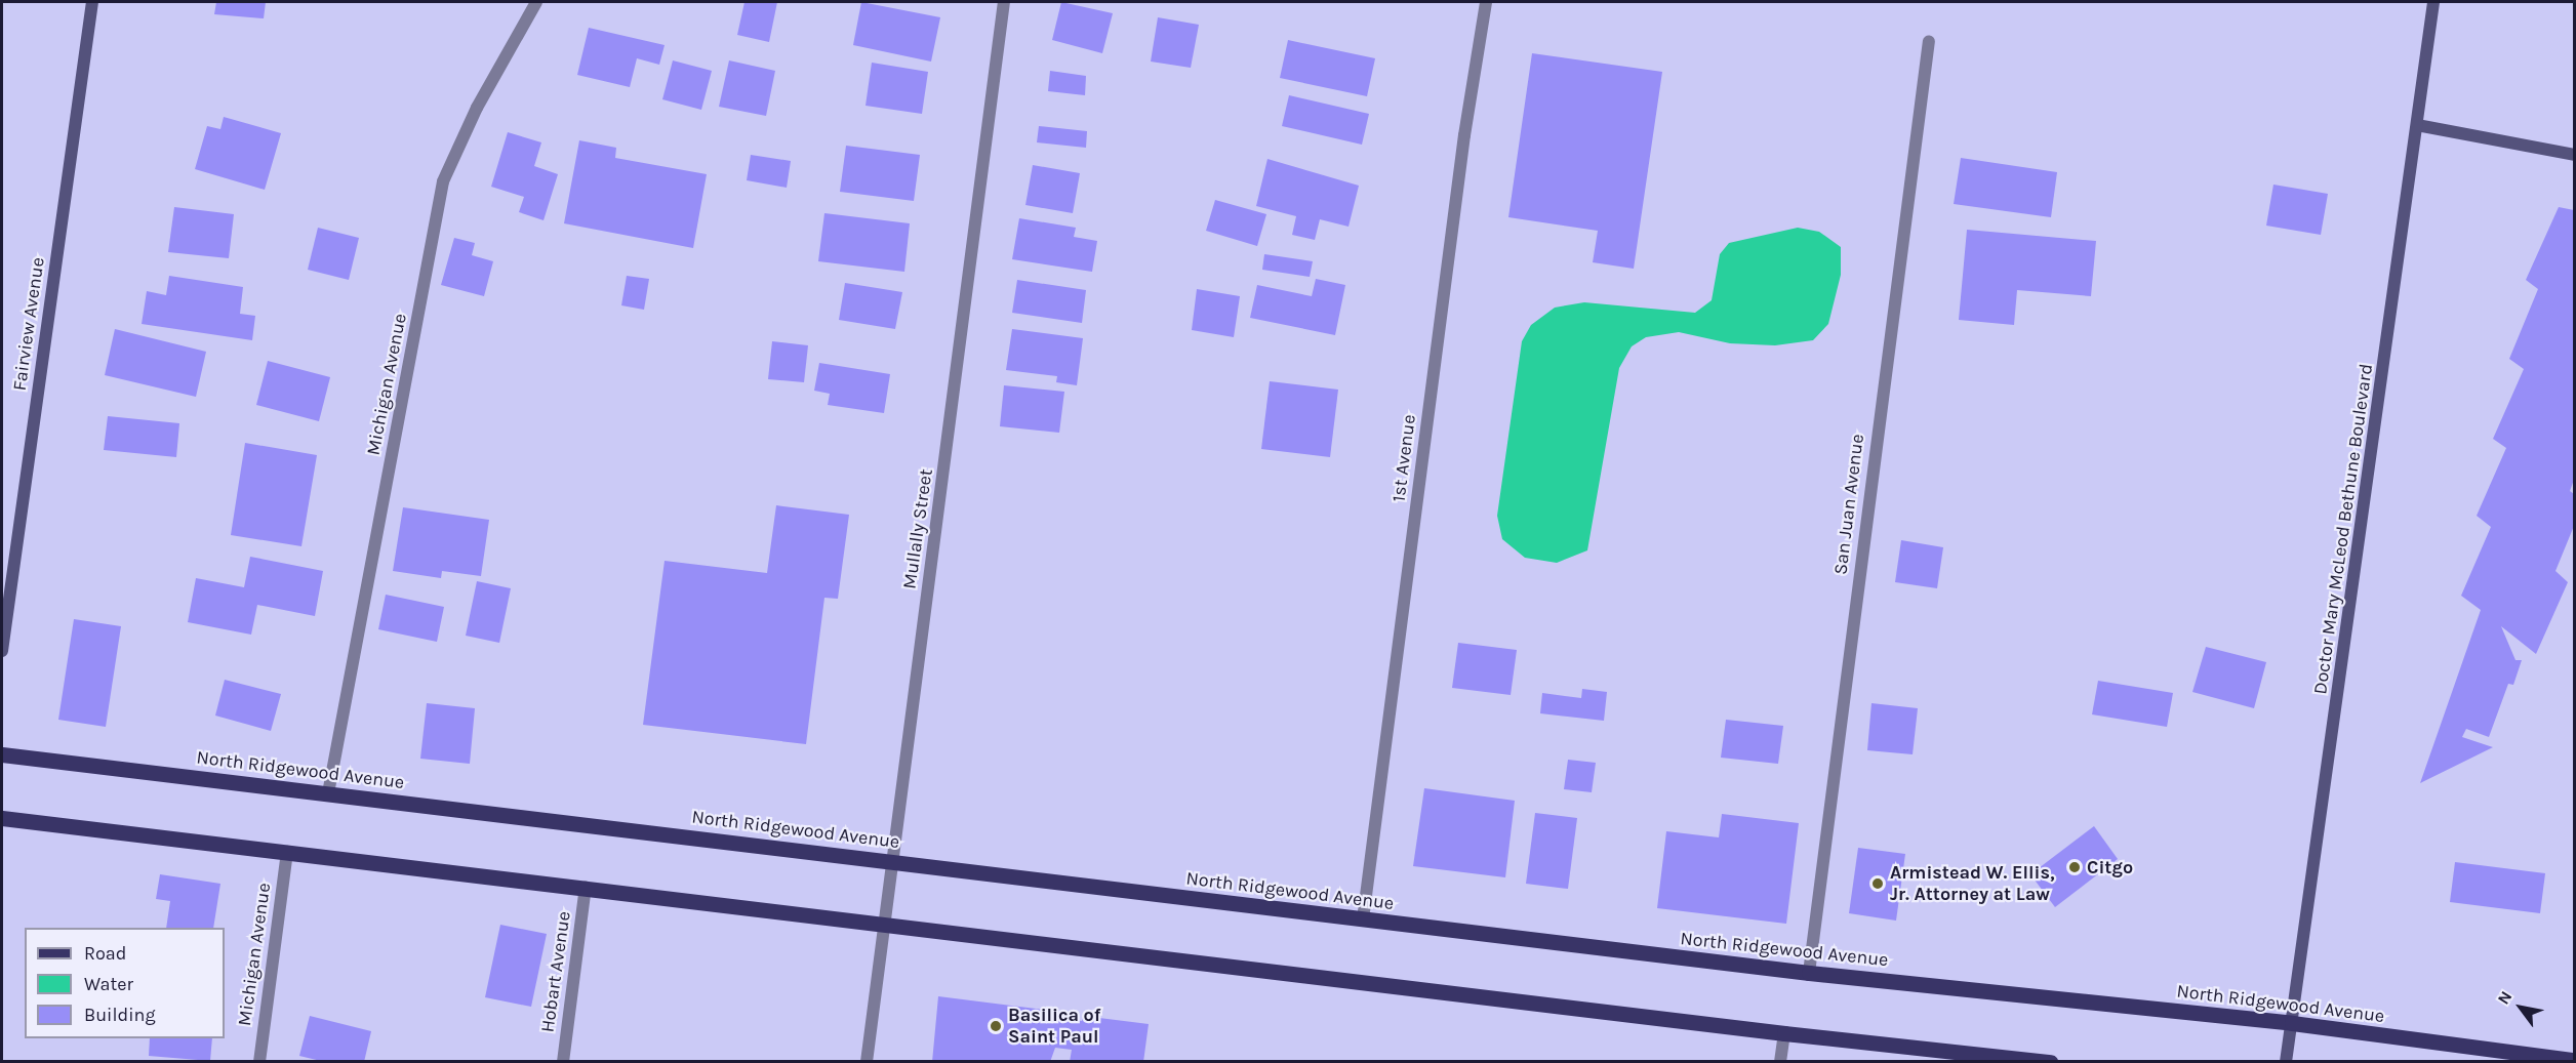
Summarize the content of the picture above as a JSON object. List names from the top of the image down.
{
  "streets": {
    "main road": ["North Ridgewood Avenue"],
    "street": [
      "Fairview Avenue",
      "Michigan Avenue",
      "1st Avenue",
      "San Juan Avenue",
      "Mullally Street",
      "Doctor Mary McLeod Bethune Boulevard",
      "Hobart Avenue"
    ]
  },
  "crossings": [
    ["Michigan Avenue", "North Ridgewood Avenue"],
    ["1st Avenue", "North Ridgewood Avenue"],
    ["San Juan Avenue", "North Ridgewood Avenue"],
    ["Mullally Street", "North Ridgewood Avenue"],
    ["Doctor Mary McLeod Bethune Boulevard", "North Ridgewood Avenue"]
  ],
  "places": ["Citgo", "Armistead W. Ellis, Jr. Attorney at Law", "Basilica of Saint Paul"],
  "legend": ["Road", "Water", "Building"],
  "north": "top left"
}
